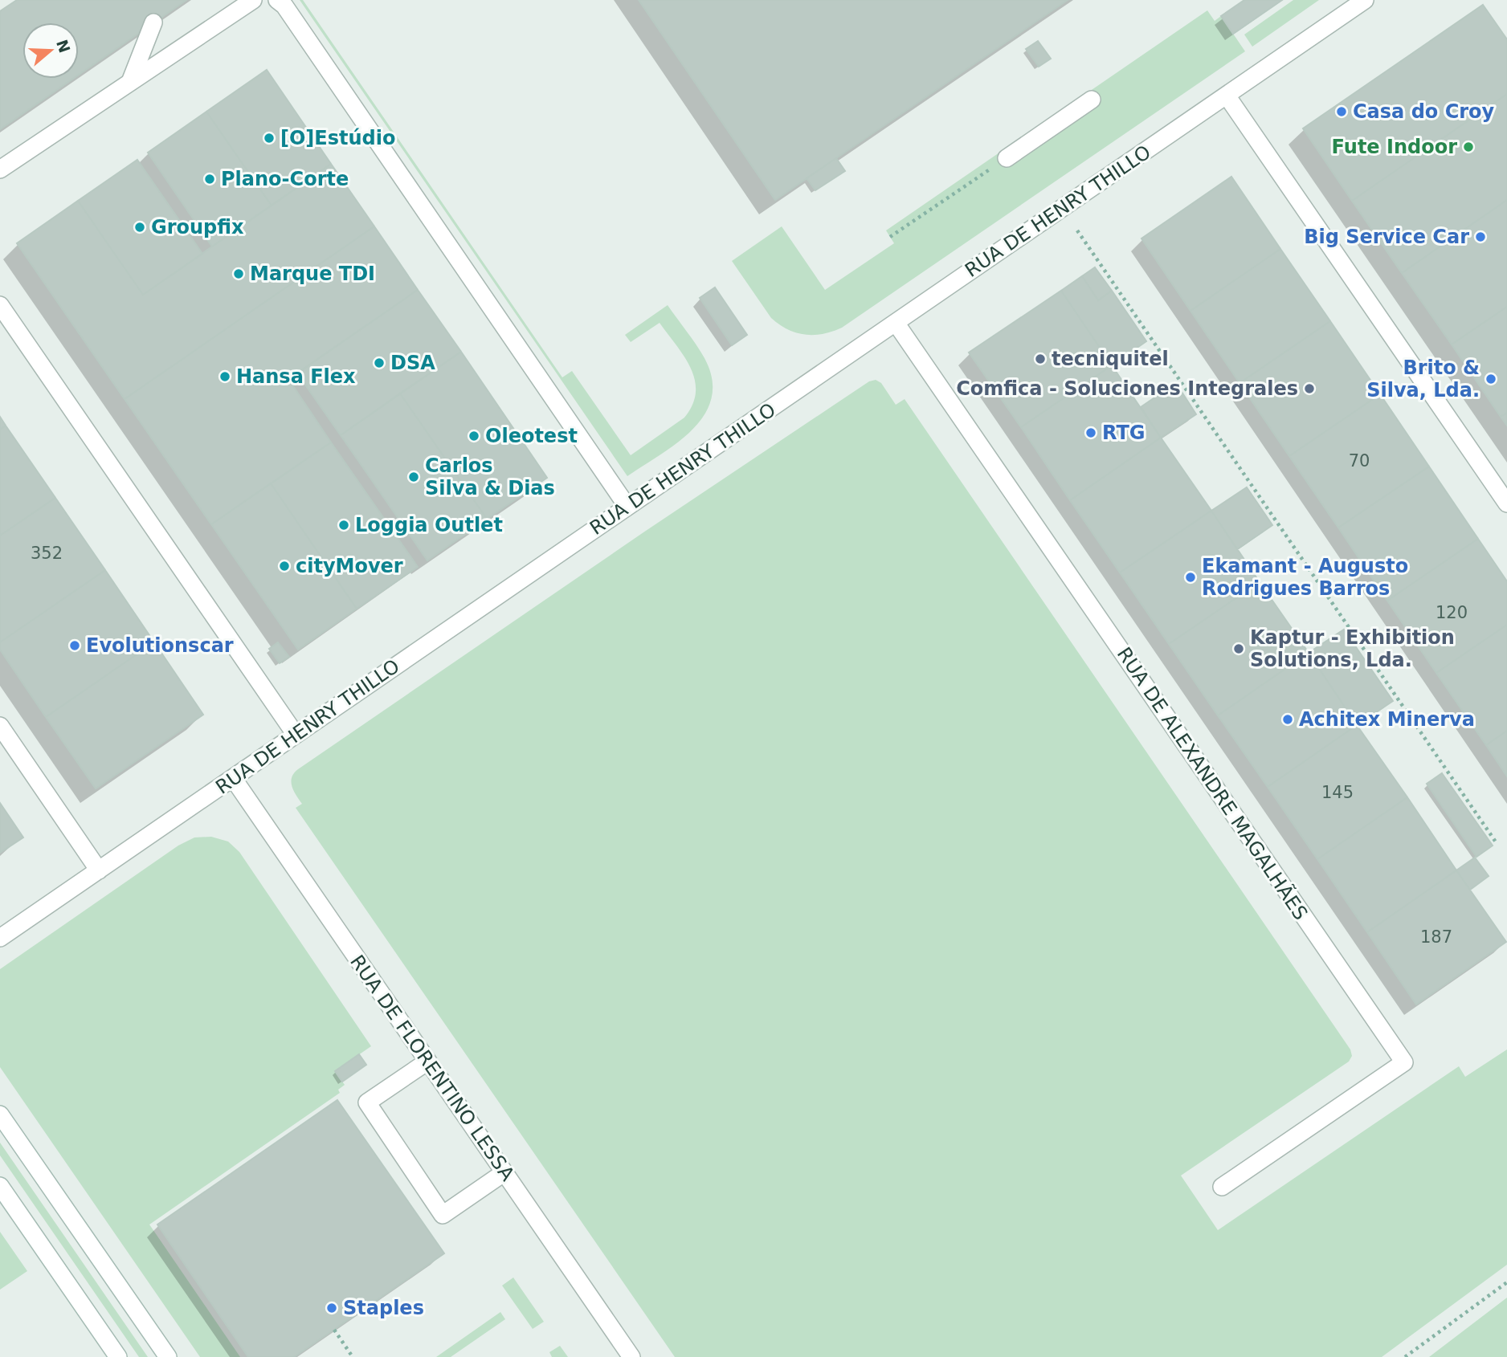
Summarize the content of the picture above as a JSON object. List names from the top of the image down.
{
  "streets": {
    "street": ["RUA DE HENRY THILLO", "RUA DE ALEXANDRE MAGALHÃES", "RUA DE FLORENTINO LESSA"]
  },
  "crossings": [
    ["RUA DE HENRY THILLO", "RUA DE ALEXANDRE MAGALHÃES"],
    ["RUA DE HENRY THILLO", "RUA DE FLORENTINO LESSA"]
  ],
  "places": [
    "Casa do Croy",
    "[O]Estúdio",
    "Fute Indoor",
    "Plano-Corte",
    "Groupfix",
    "Big Service Car",
    "Marque TDI",
    "tecniquitel",
    "DSA",
    "Hansa Flex",
    "Brito & Silva, Lda.",
    "Comfica - Soluciones Integrales",
    "RTG",
    "Oleotest",
    "Carlos Silva & Dias",
    "Loggia Outlet",
    "cityMover",
    "Ekamant - Augusto Rodrigues Barros",
    "Evolutionscar",
    "Kaptur - Exhibition Solutions, Lda.",
    "Achitex Minerva",
    "Staples"
  ],
  "house_numbers": [
    "70",
    "352",
    "120",
    "145",
    "187"
  ],
  "north": "right"
}
